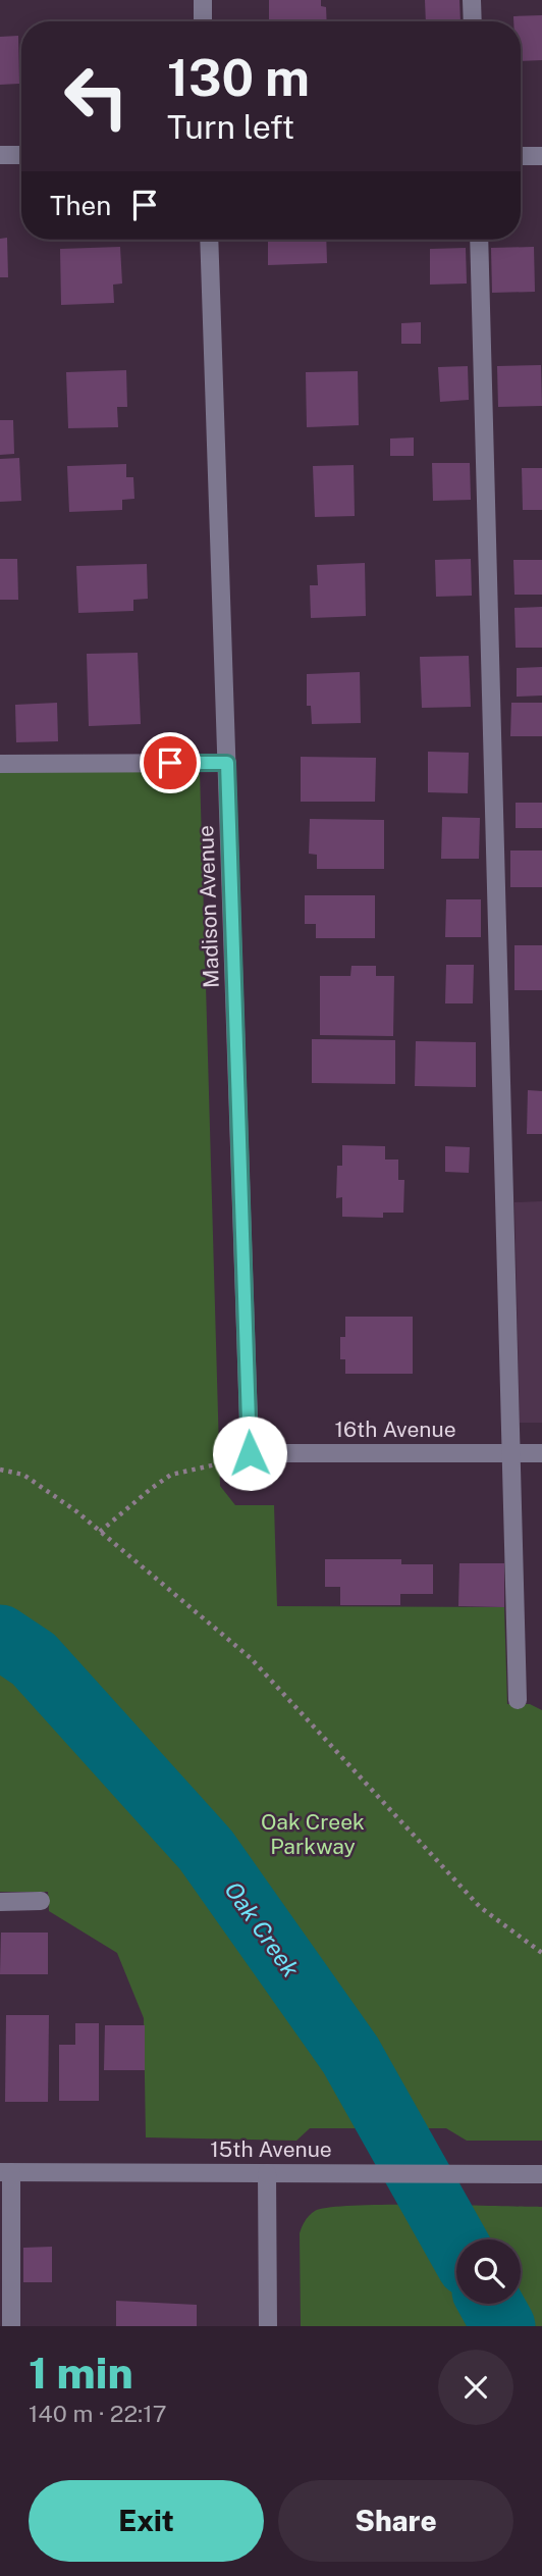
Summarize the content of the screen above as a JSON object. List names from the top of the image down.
{
  "streets": {
    "street": ["Madison Avenue", "16th Avenue", "15th Avenue"]
  },
  "crossings": [
    ["Madison Avenue", "16th Avenue"]
  ],
  "water": ["Oak Creek"],
  "parks": ["Oak Creek Parkway"],
  "page": {
    "turn": ["130 m", "Turn left"],
    "then": "Then",
    "heading": ["1 min", "140 m · 22:17"],
    "buttons": ["Exit", "Share"]
  }
}
